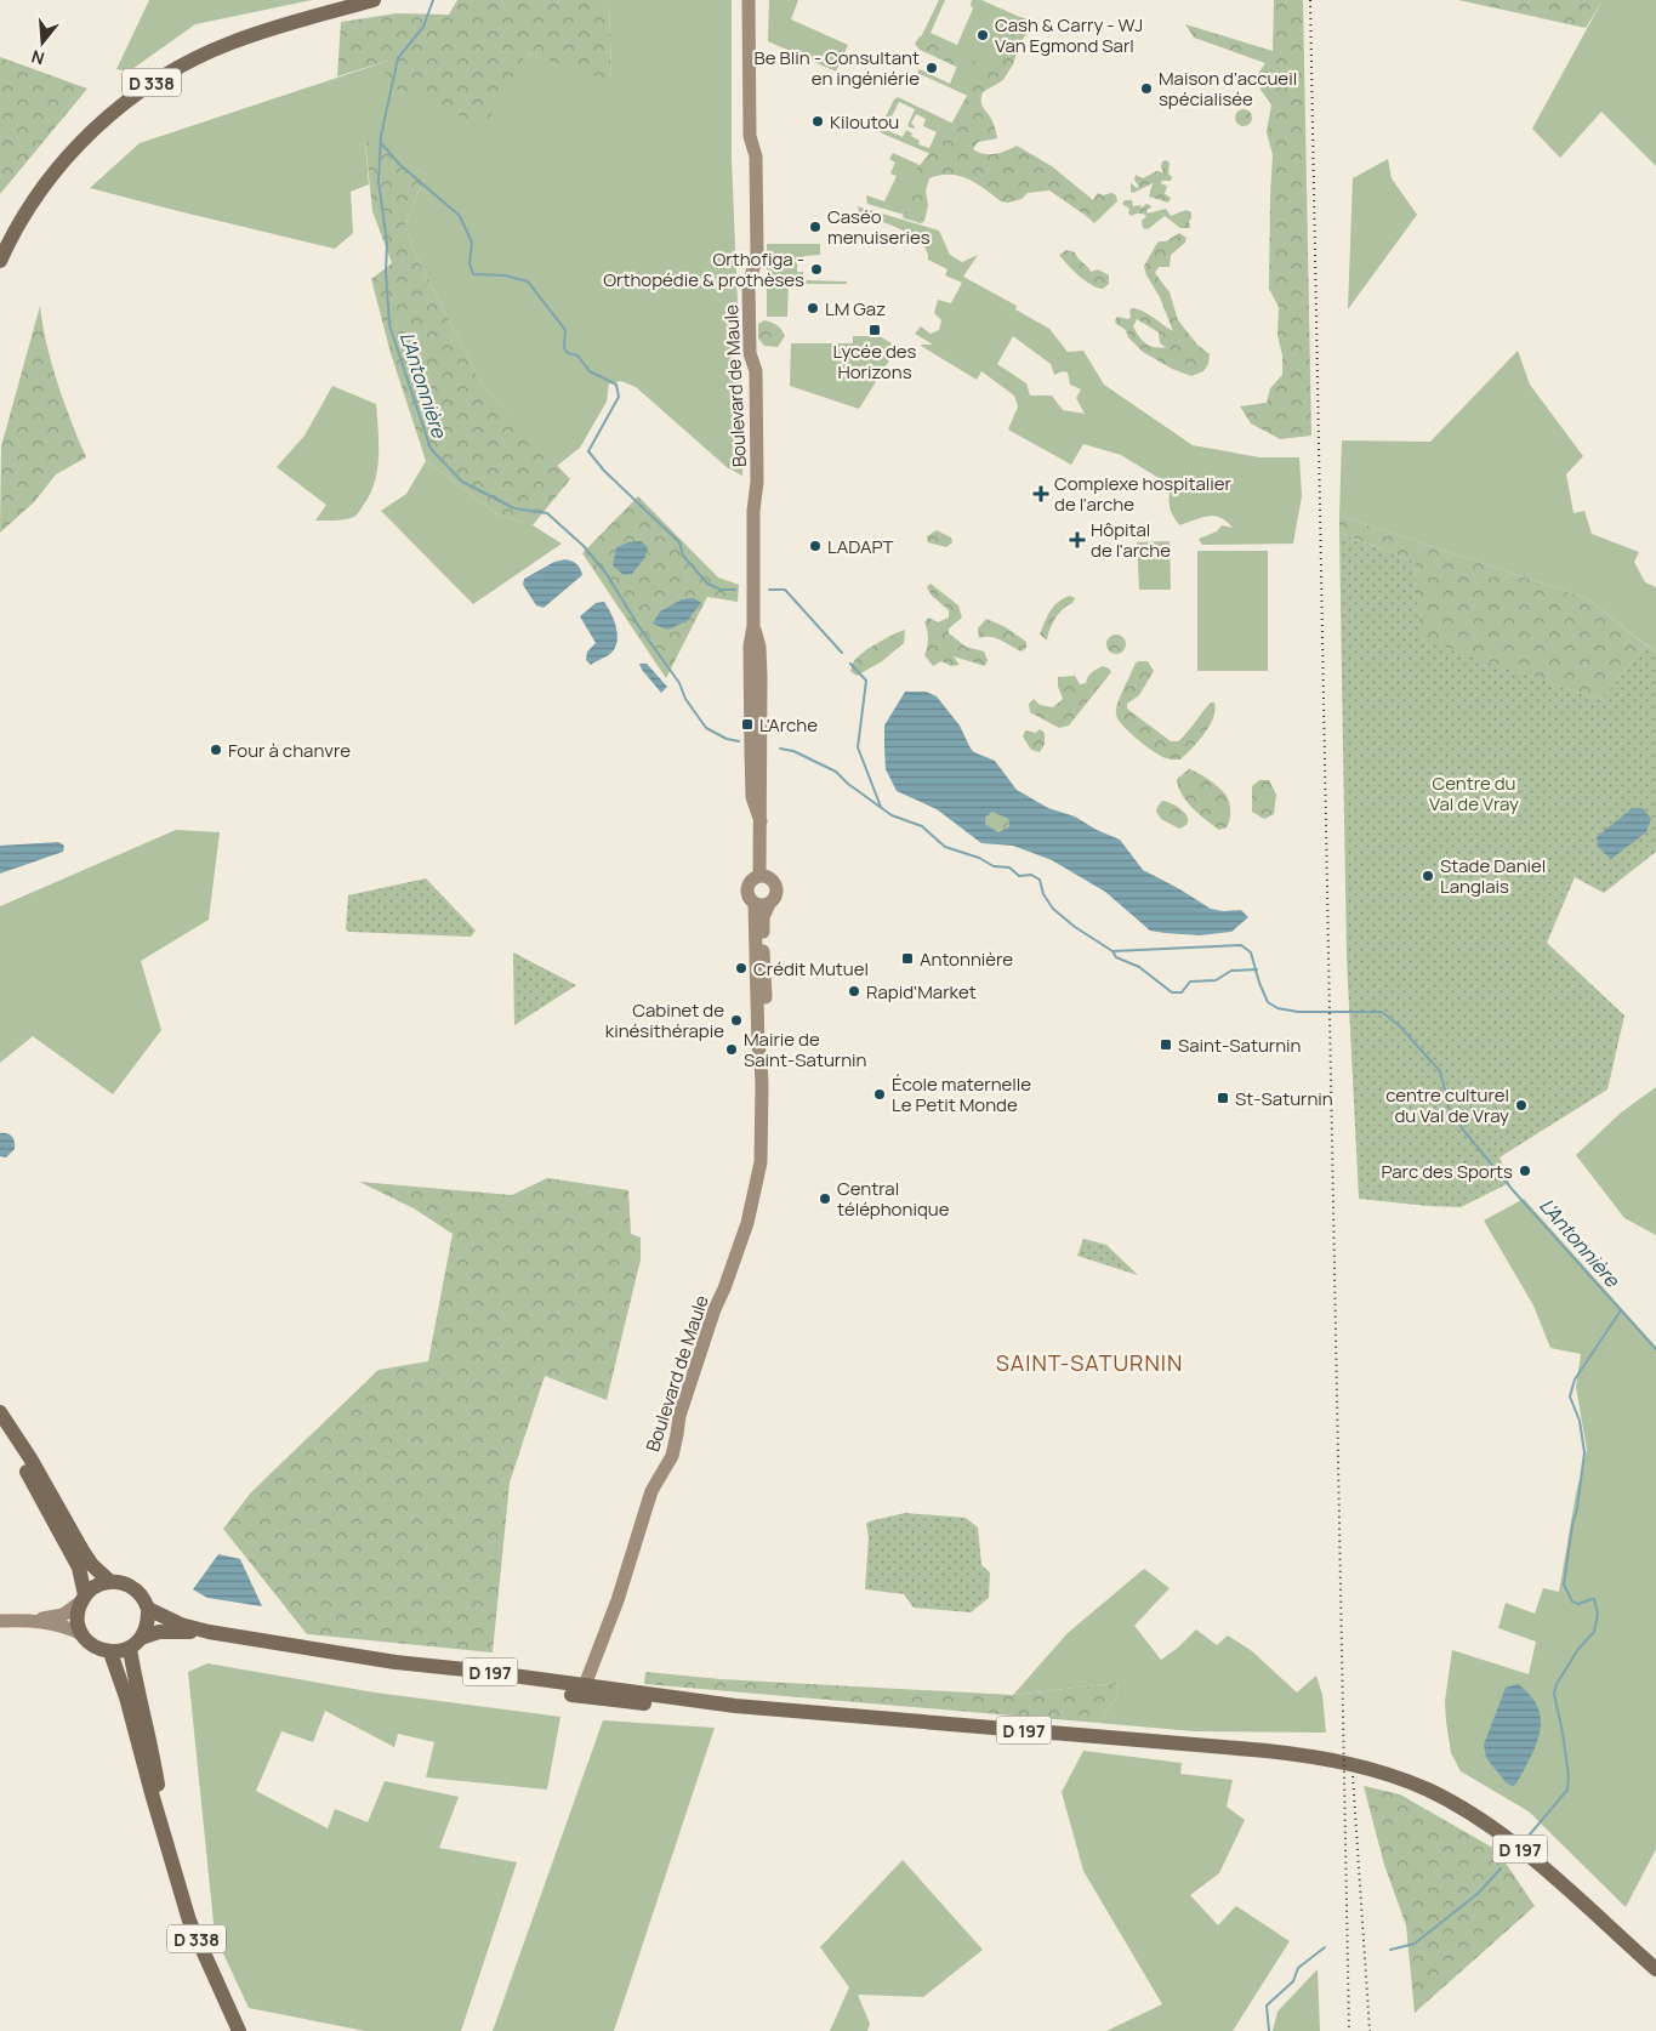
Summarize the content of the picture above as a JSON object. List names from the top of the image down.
{
  "streets": {
    "main road": ["D 338", "Boulevard de Maule", "D 197"]
  },
  "crossings": [
    ["D 338", "D 197"],
    ["Boulevard de Maule", "D 197"]
  ],
  "districts": ["SAINT-SATURNIN"],
  "water": ["L'Antonnière"],
  "parks": ["Centre du Val de Vray"],
  "places": {
    "other": [
      "Cash & Carry - WJ Van Egmond Sarl",
      "Be Blin - Consultant en ingéniérie",
      "Maison d'accueil spécialisée",
      "Kiloutou",
      "Caséo menuiseries",
      "Orthofiga - Orthopédie & prothèses",
      "LM Gaz",
      "LADAPT",
      "Four à chanvre",
      "Stade Daniel Langlais",
      "Crédit Mutuel",
      "Rapid'Market",
      "Cabinet de kinésithérapie",
      "Mairie de Saint-Saturnin",
      "École maternelle Le Petit Monde",
      "centre culturel du Val de Vray",
      "Parc des Sports",
      "Central téléphonique"
    ],
    "transit": [
      "Lycée des Horizons",
      "L'Arche",
      "Antonnière",
      "Saint-Saturnin",
      "St-Saturnin"
    ],
    "health": ["Complexe hospitalier de l'arche", "Hôpital de l'arche"]
  },
  "north": "bottom"
}
